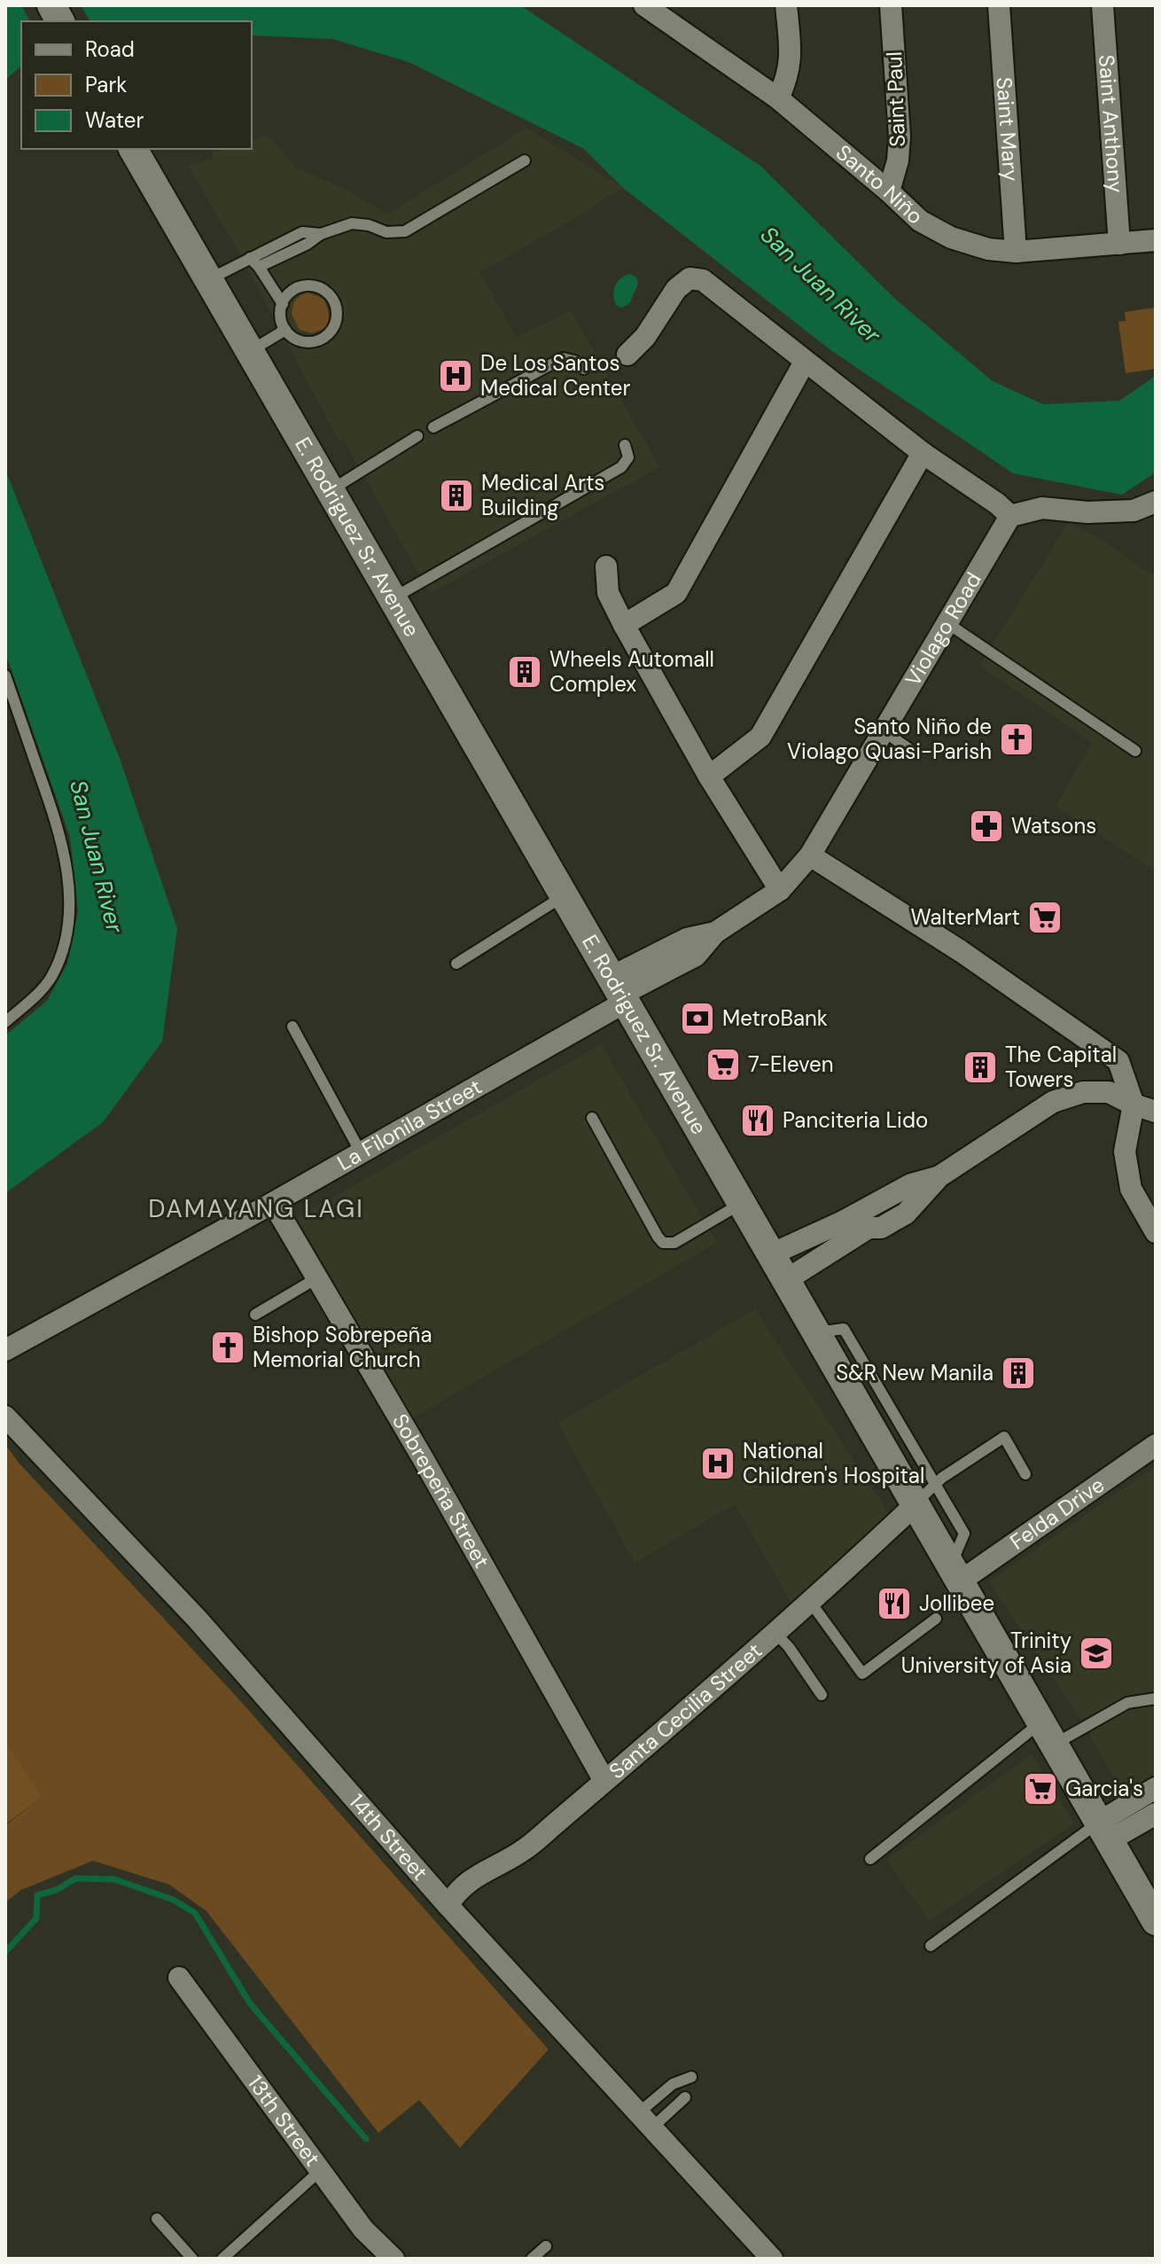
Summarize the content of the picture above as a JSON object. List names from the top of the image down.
{
  "streets": {
    "main road": ["E. Rodriguez Sr. Avenue"],
    "street": [
      "Saint Paul",
      "Saint Anthony",
      "Saint Mary",
      "Santo Niño",
      "Violago Road",
      "La Filonila Street",
      "Sobrepeña Street",
      "Felda Drive",
      "Santa Cecilia Street",
      "14th Street",
      "13th Street"
    ]
  },
  "crossings": [
    ["Saint Paul", "Santo Niño"],
    ["Saint Anthony", "Santo Niño"],
    ["Saint Mary", "Santo Niño"],
    ["E. Rodriguez Sr. Avenue", "Violago Road"],
    ["E. Rodriguez Sr. Avenue", "La Filonila Street"],
    ["E. Rodriguez Sr. Avenue", "Felda Drive"],
    ["E. Rodriguez Sr. Avenue", "Santa Cecilia Street"],
    ["Violago Road", "La Filonila Street"],
    ["La Filonila Street", "Sobrepeña Street"],
    ["Sobrepeña Street", "Santa Cecilia Street"],
    ["Santa Cecilia Street", "14th Street"]
  ],
  "districts": ["DAMAYANG LAGI"],
  "water": ["San Juan River"],
  "places": {
    "hospital": ["De Los Santos Medical Center", "National Children's Hospital"],
    "building": [
      "Medical Arts Building",
      "Wheels Automall Complex",
      "The Capital Towers",
      "S&R New Manila"
    ],
    "church": ["Santo Niño de Violago Quasi-Parish", "Bishop Sobrepeña Memorial Church"],
    "pharmacy": ["Watsons"],
    "supermarket": ["WalterMart", "7-Eleven", "Garcia's"],
    "bank": ["MetroBank"],
    "restaurant": ["Panciteria Lido", "Jollibee"],
    "school or university": ["Trinity University of Asia"]
  },
  "legend": ["Road", "Park", "Water"]
}
